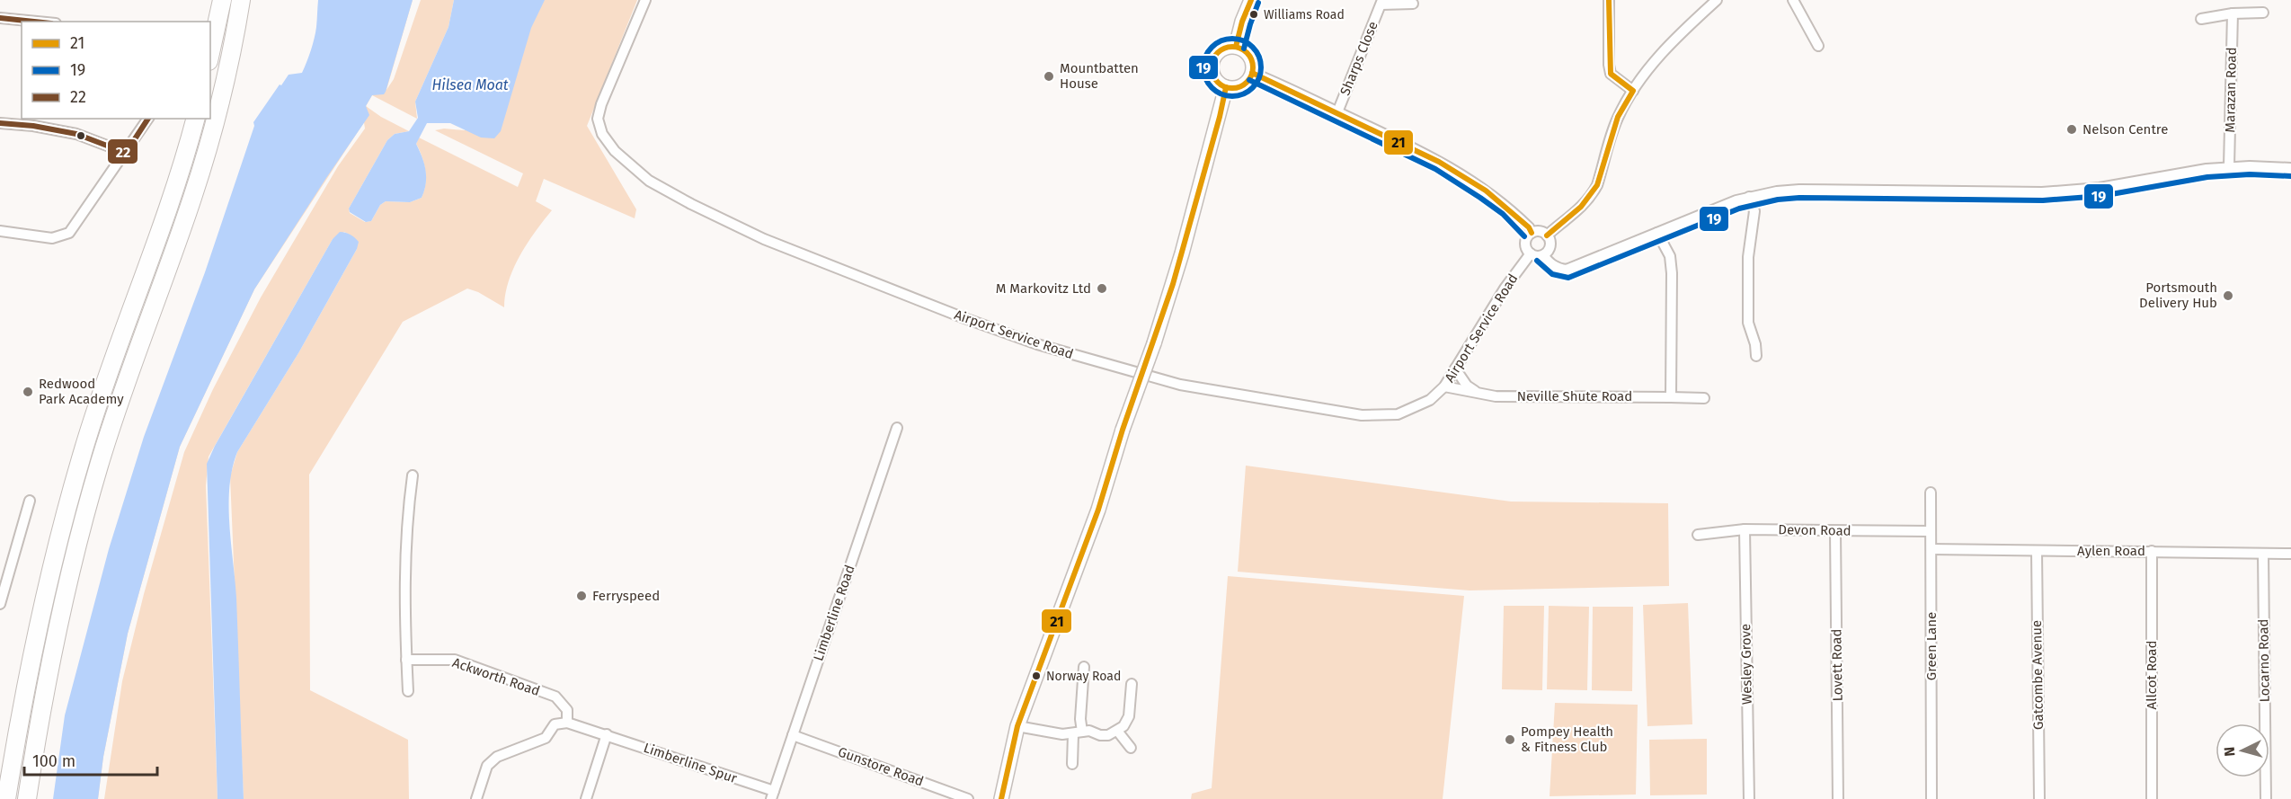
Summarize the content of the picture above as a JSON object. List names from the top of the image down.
{
  "streets": {
    "street": [
      "Sharps Close",
      "Marazan Road",
      "Airport Service Road",
      "Neville Shute Road",
      "Devon Road",
      "Aylen Road",
      "Limberline Road",
      "Green Lane",
      "Locarno Road",
      "Wesley Grove",
      "Lovett Road",
      "Gatcombe Avenue",
      "Allcot Road",
      "Ackworth Road",
      "Limberline Spur",
      "Gunstore Road"
    ]
  },
  "crossings": [
    ["Airport Service Road", "Neville Shute Road"],
    ["Devon Road", "Green Lane"],
    ["Devon Road", "Wesley Grove"],
    ["Devon Road", "Lovett Road"],
    ["Aylen Road", "Green Lane"],
    ["Aylen Road", "Locarno Road"],
    ["Aylen Road", "Gatcombe Avenue"],
    ["Aylen Road", "Allcot Road"],
    ["Limberline Road", "Limberline Spur"],
    ["Limberline Road", "Gunstore Road"],
    ["Ackworth Road", "Limberline Spur"]
  ],
  "water": ["Hilsea Moat"],
  "places": [
    "Williams Road",
    "Mountbatten House",
    "Nelson Centre",
    "M Markovitz Ltd",
    "Portsmouth Delivery Hub",
    "Redwood Park Academy",
    "Ferryspeed",
    "Norway Road",
    "Pompey Health & Fitness Club"
  ],
  "lines": ["transit line 21", "transit line 19", "transit line 22"],
  "legend": ["21", "19", "22"],
  "scale_bar": "100 m",
  "north": "left"
}
